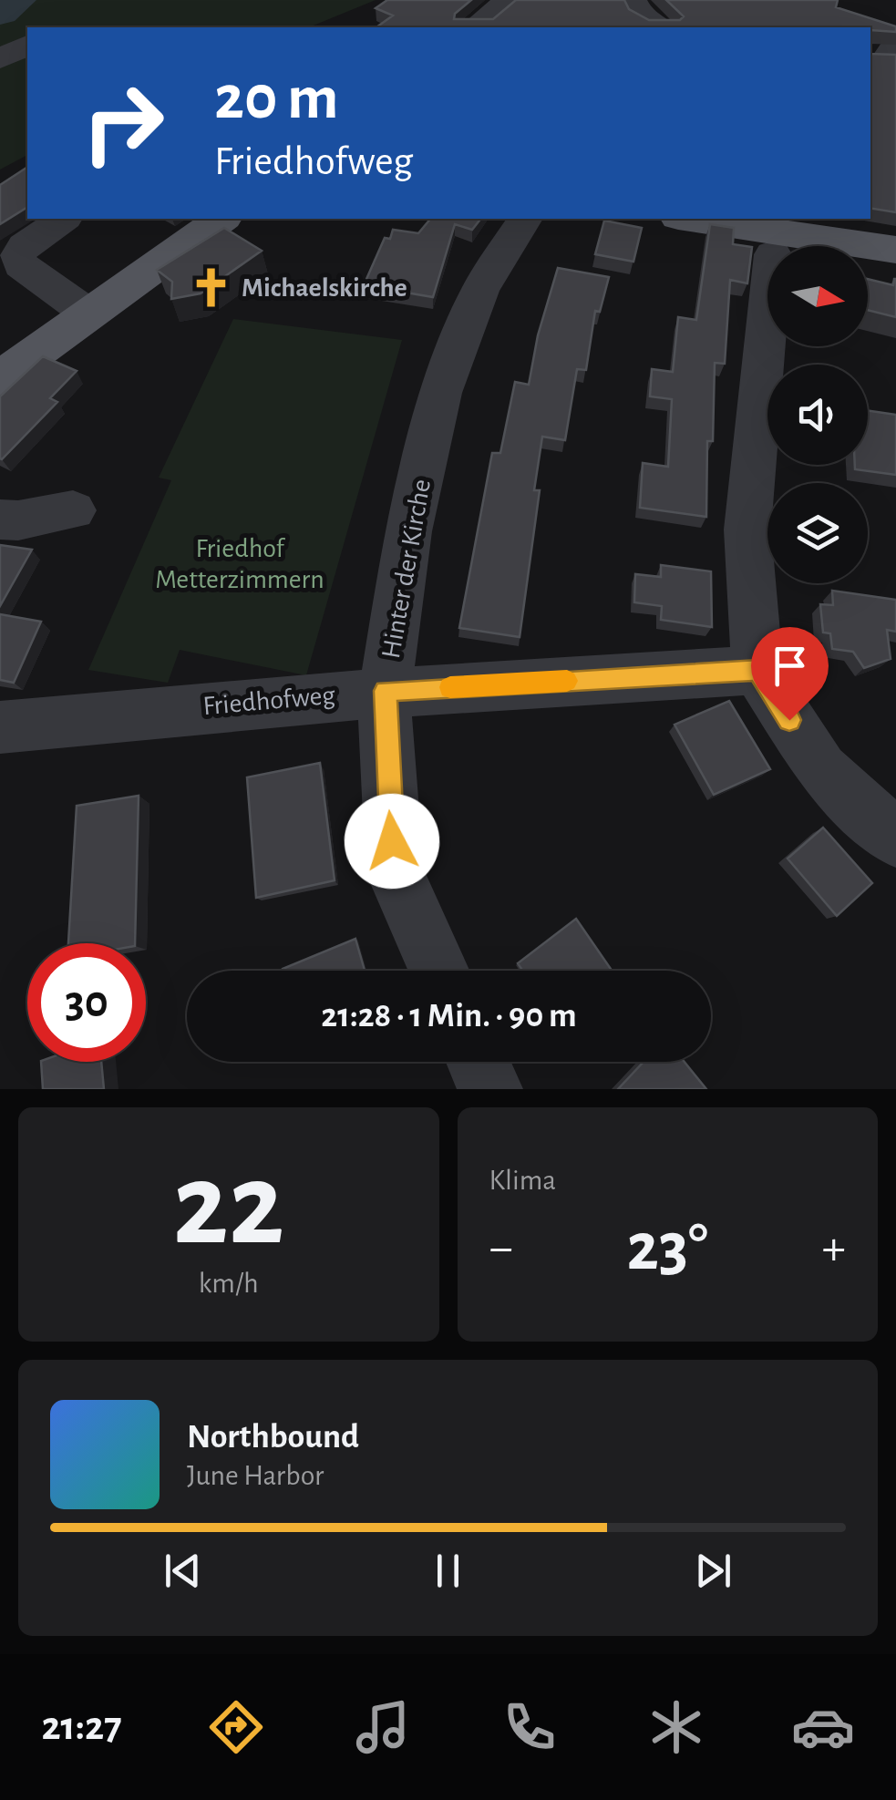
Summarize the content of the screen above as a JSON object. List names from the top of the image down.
{
  "streets": {
    "street": ["Hinter der Kirche", "Friedhofweg"]
  },
  "crossings": [
    ["Hinter der Kirche", "Friedhofweg"]
  ],
  "parks": ["Friedhof Metterzimmern"],
  "places": {
    "church": ["Michaelskirche"]
  },
  "north": "right",
  "page": {
    "turn": ["20 m", "Friedhofweg"],
    "limit": "30",
    "trip": "21:28 · 1 Min. · 90 m",
    "tile": [
      ["22", "km/h"],
      "Klima"
    ],
    "heat": ["−", "23°", "+"],
    "song": ["Northbound", "June Harbor"],
    "tabs": "21:27"
  }
}
